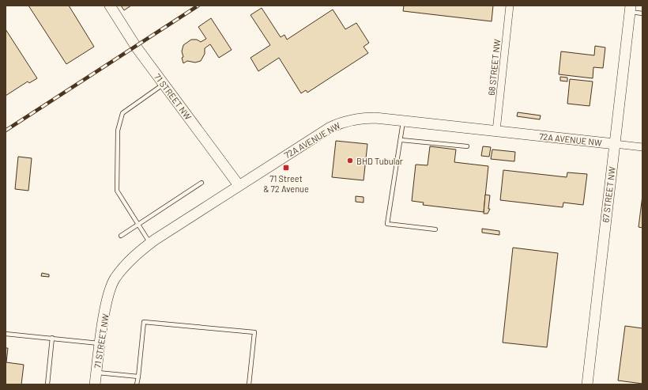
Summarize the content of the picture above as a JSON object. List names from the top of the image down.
{
  "streets": {
    "street": [
      "68 STREET NW",
      "71 STREET NW",
      "72A AVENUE NW",
      "67 STREET NW"
    ]
  },
  "crossings": [
    ["68 STREET NW", "72A AVENUE NW"],
    ["71 STREET NW", "72A AVENUE NW"],
    ["72A AVENUE NW", "67 STREET NW"]
  ],
  "places": {
    "other": ["BHD Tubular"],
    "transit": ["71 Street & 72 Avenue"]
  }
}
